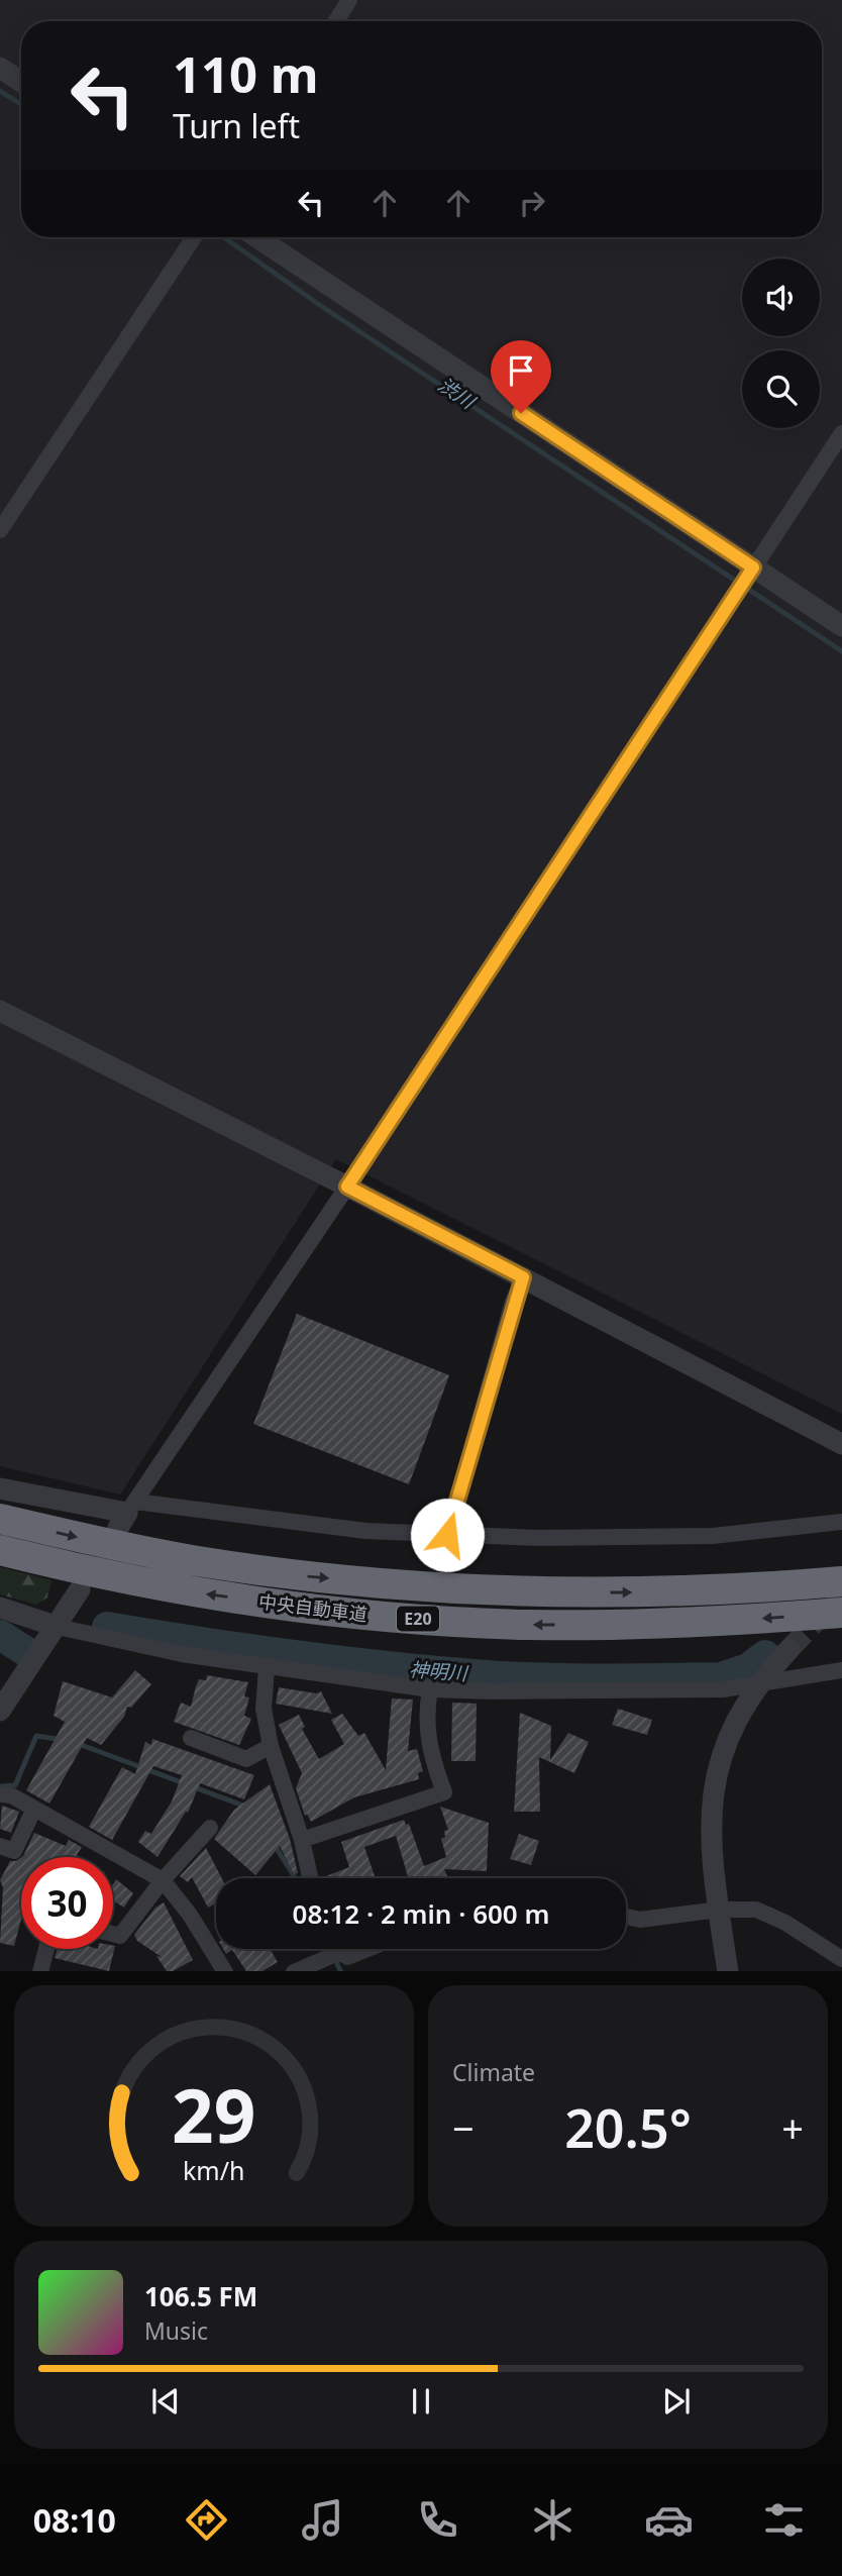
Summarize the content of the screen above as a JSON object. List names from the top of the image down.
{
  "streets": {
    "highway": ["中央自動車道", "E20"]
  },
  "water": ["渋川", "神明川"],
  "page": {
    "turn": ["110 m", "Turn left"],
    "limit": "30",
    "trip": "08:12 · 2 min · 600 m",
    "tile": "Climate",
    "heat": ["−", "20.5°", "+"],
    "song": ["106.5 FM", "Music"],
    "tabs": "08:10",
    "gauge": ["29", "km/h"]
  }
}
